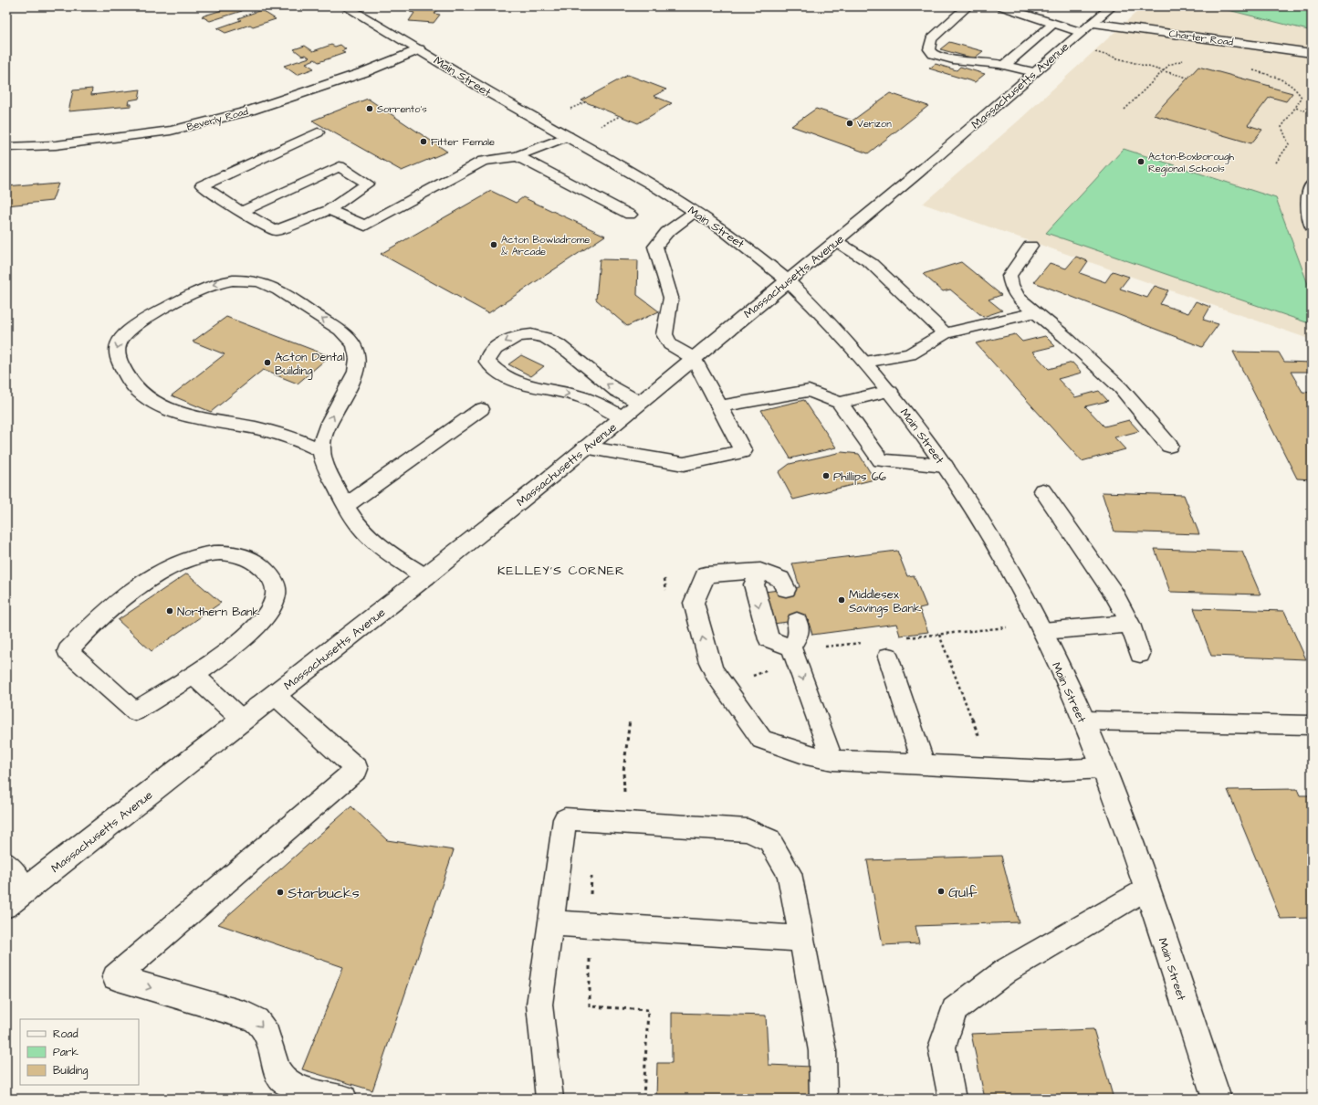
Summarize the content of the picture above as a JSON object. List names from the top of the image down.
{
  "streets": {
    "main road": [
      "Charter Road",
      "Main Street",
      "Massachusetts Avenue",
      "Beverly Road"
    ]
  },
  "crossings": [
    ["Charter Road", "Massachusetts Avenue"],
    ["Main Street", "Massachusetts Avenue"],
    ["Main Street", "Beverly Road"]
  ],
  "districts": ["KELLEY'S CORNER"],
  "places": [
    "Sorrento's",
    "Verizon",
    "Fitter Female",
    "Acton-Boxborough Regional Schools",
    "Acton Bowladrome & Arcade",
    "Acton Dental Building",
    "Phillips 66",
    "Middlesex Savings Bank",
    "Northern Bank",
    "Gulf",
    "Starbucks"
  ],
  "legend": ["Road", "Park", "Building"]
}
